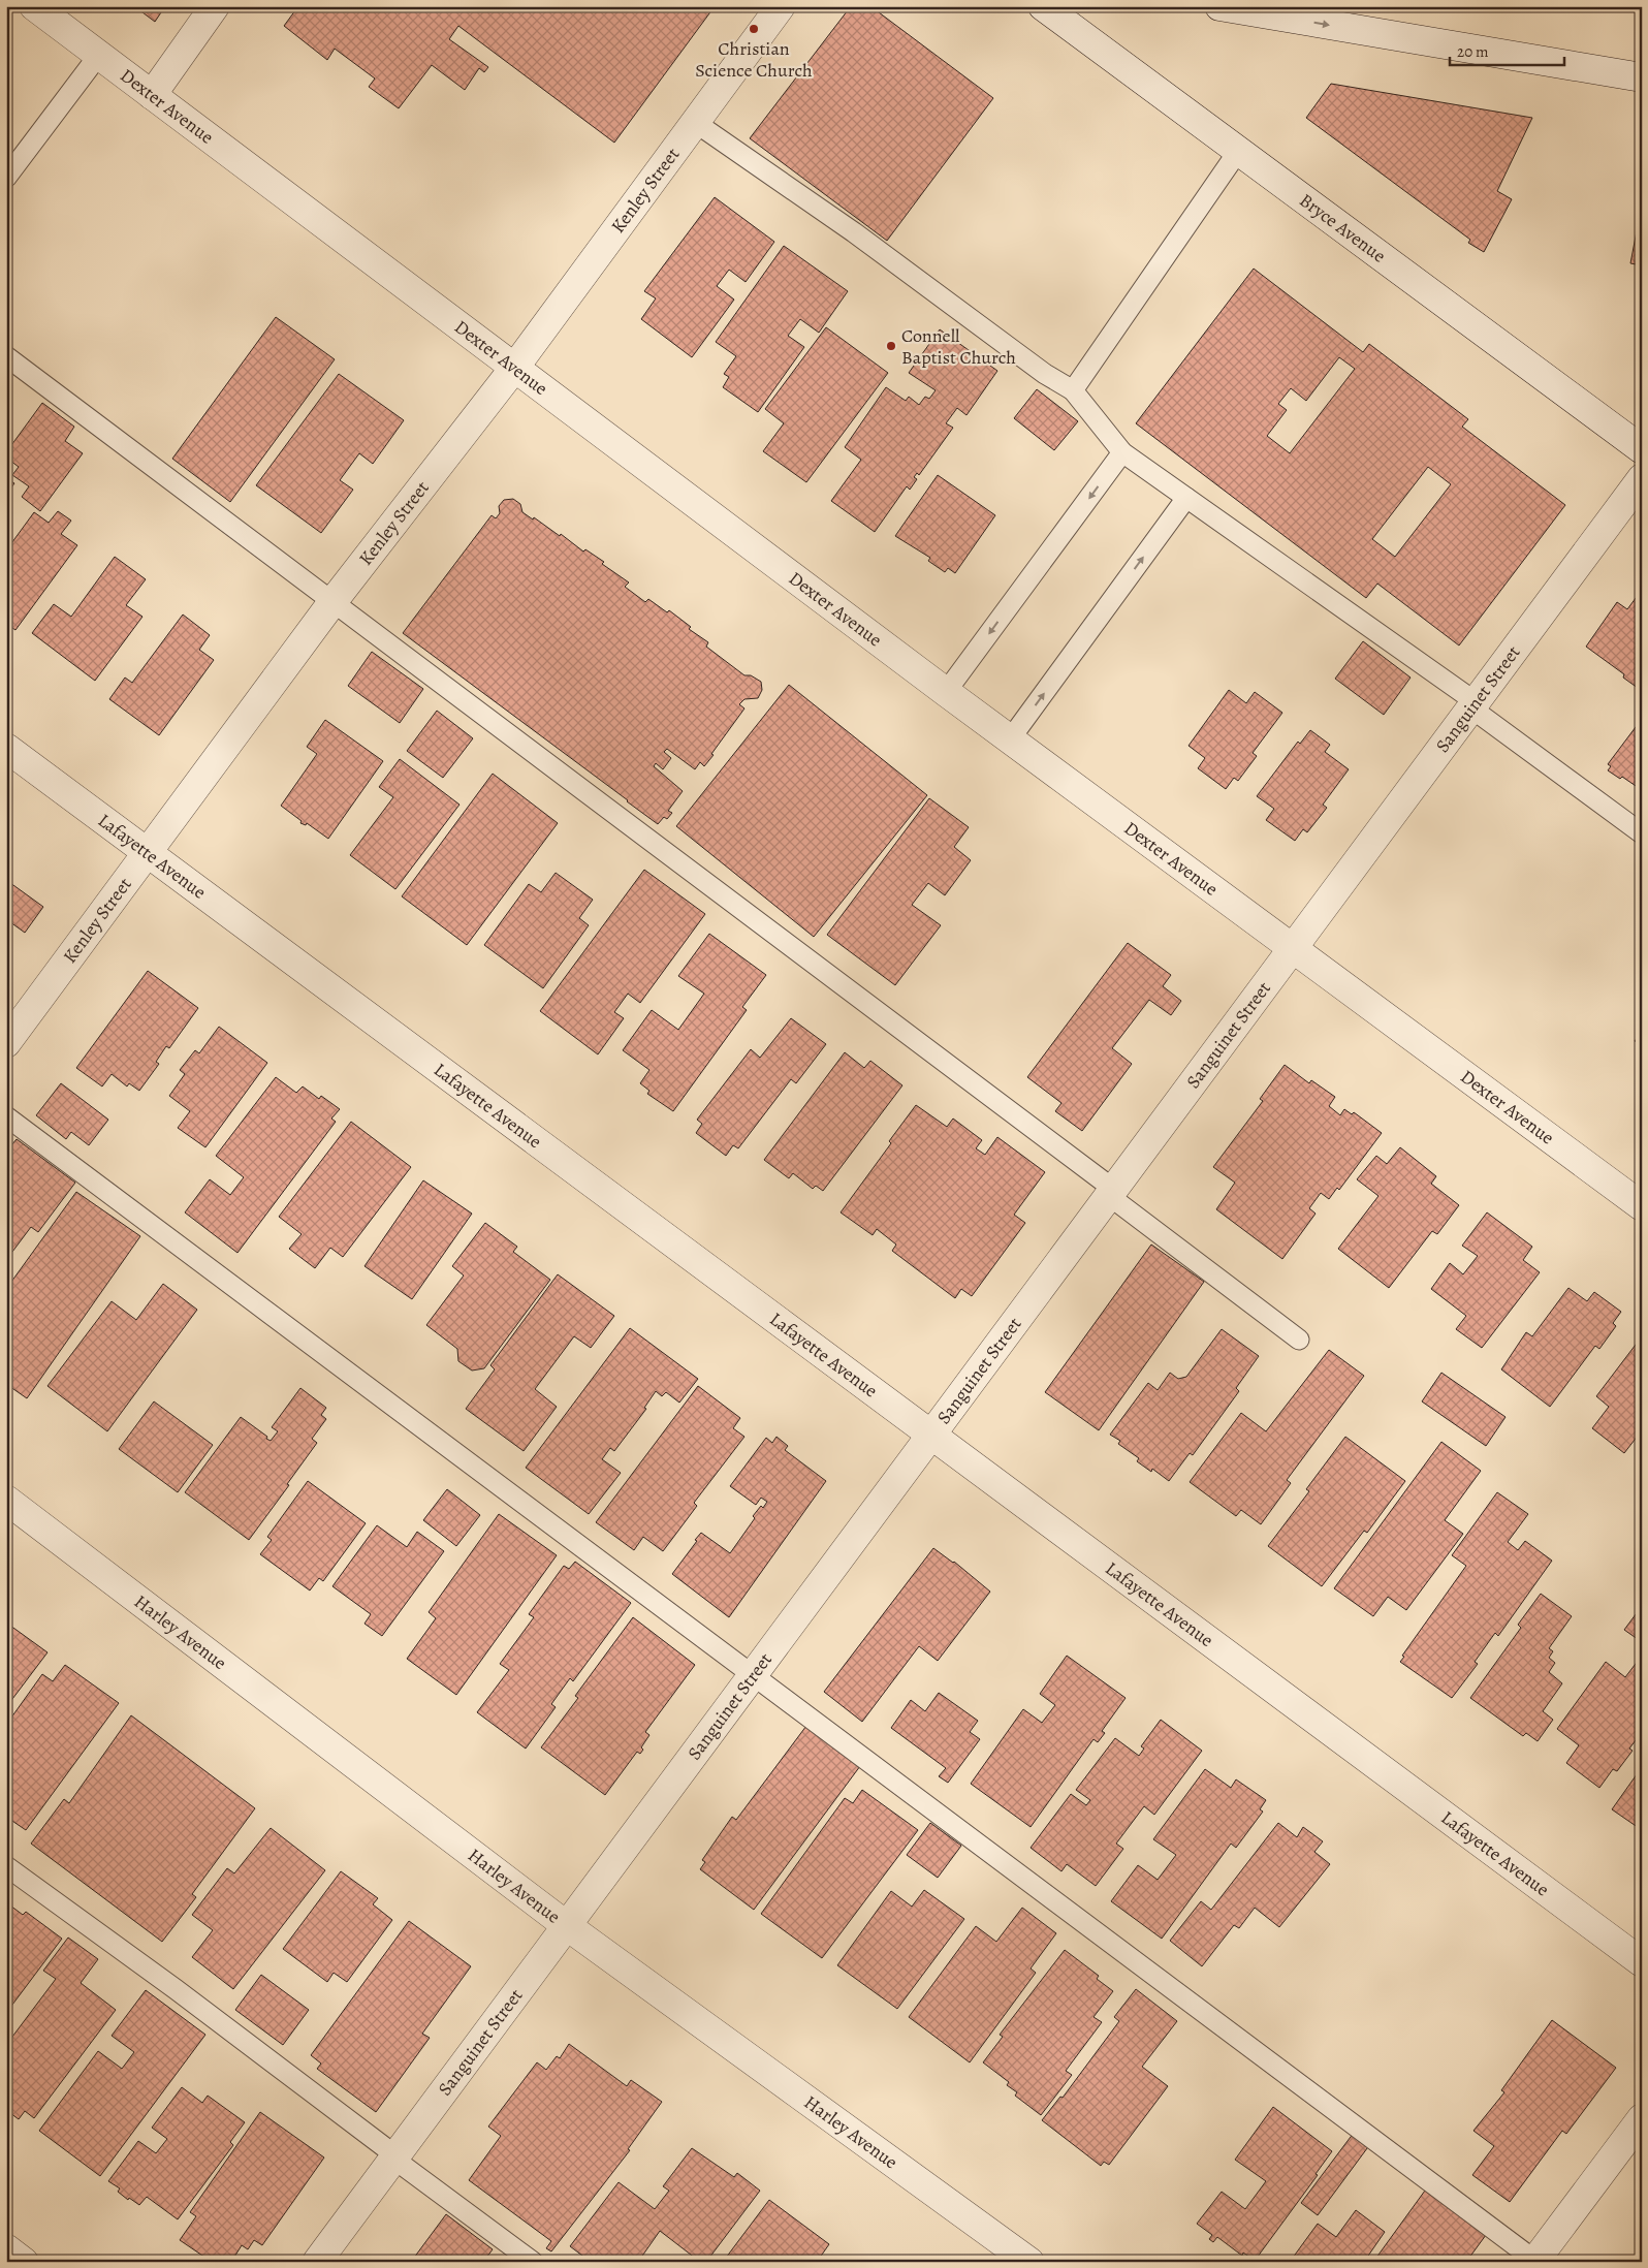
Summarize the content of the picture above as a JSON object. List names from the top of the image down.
{
  "streets": {
    "street": [
      "Dexter Avenue",
      "Kenley Street",
      "Bryce Avenue",
      "Sanguinet Street",
      "Lafayette Avenue",
      "Harley Avenue"
    ]
  },
  "crossings": [
    ["Dexter Avenue", "Kenley Street"],
    ["Dexter Avenue", "Sanguinet Street"],
    ["Kenley Street", "Lafayette Avenue"],
    ["Sanguinet Street", "Lafayette Avenue"],
    ["Sanguinet Street", "Harley Avenue"]
  ],
  "places": ["Christian Science Church", "Connell Baptist Church"],
  "scale_bar": "20 m"
}
